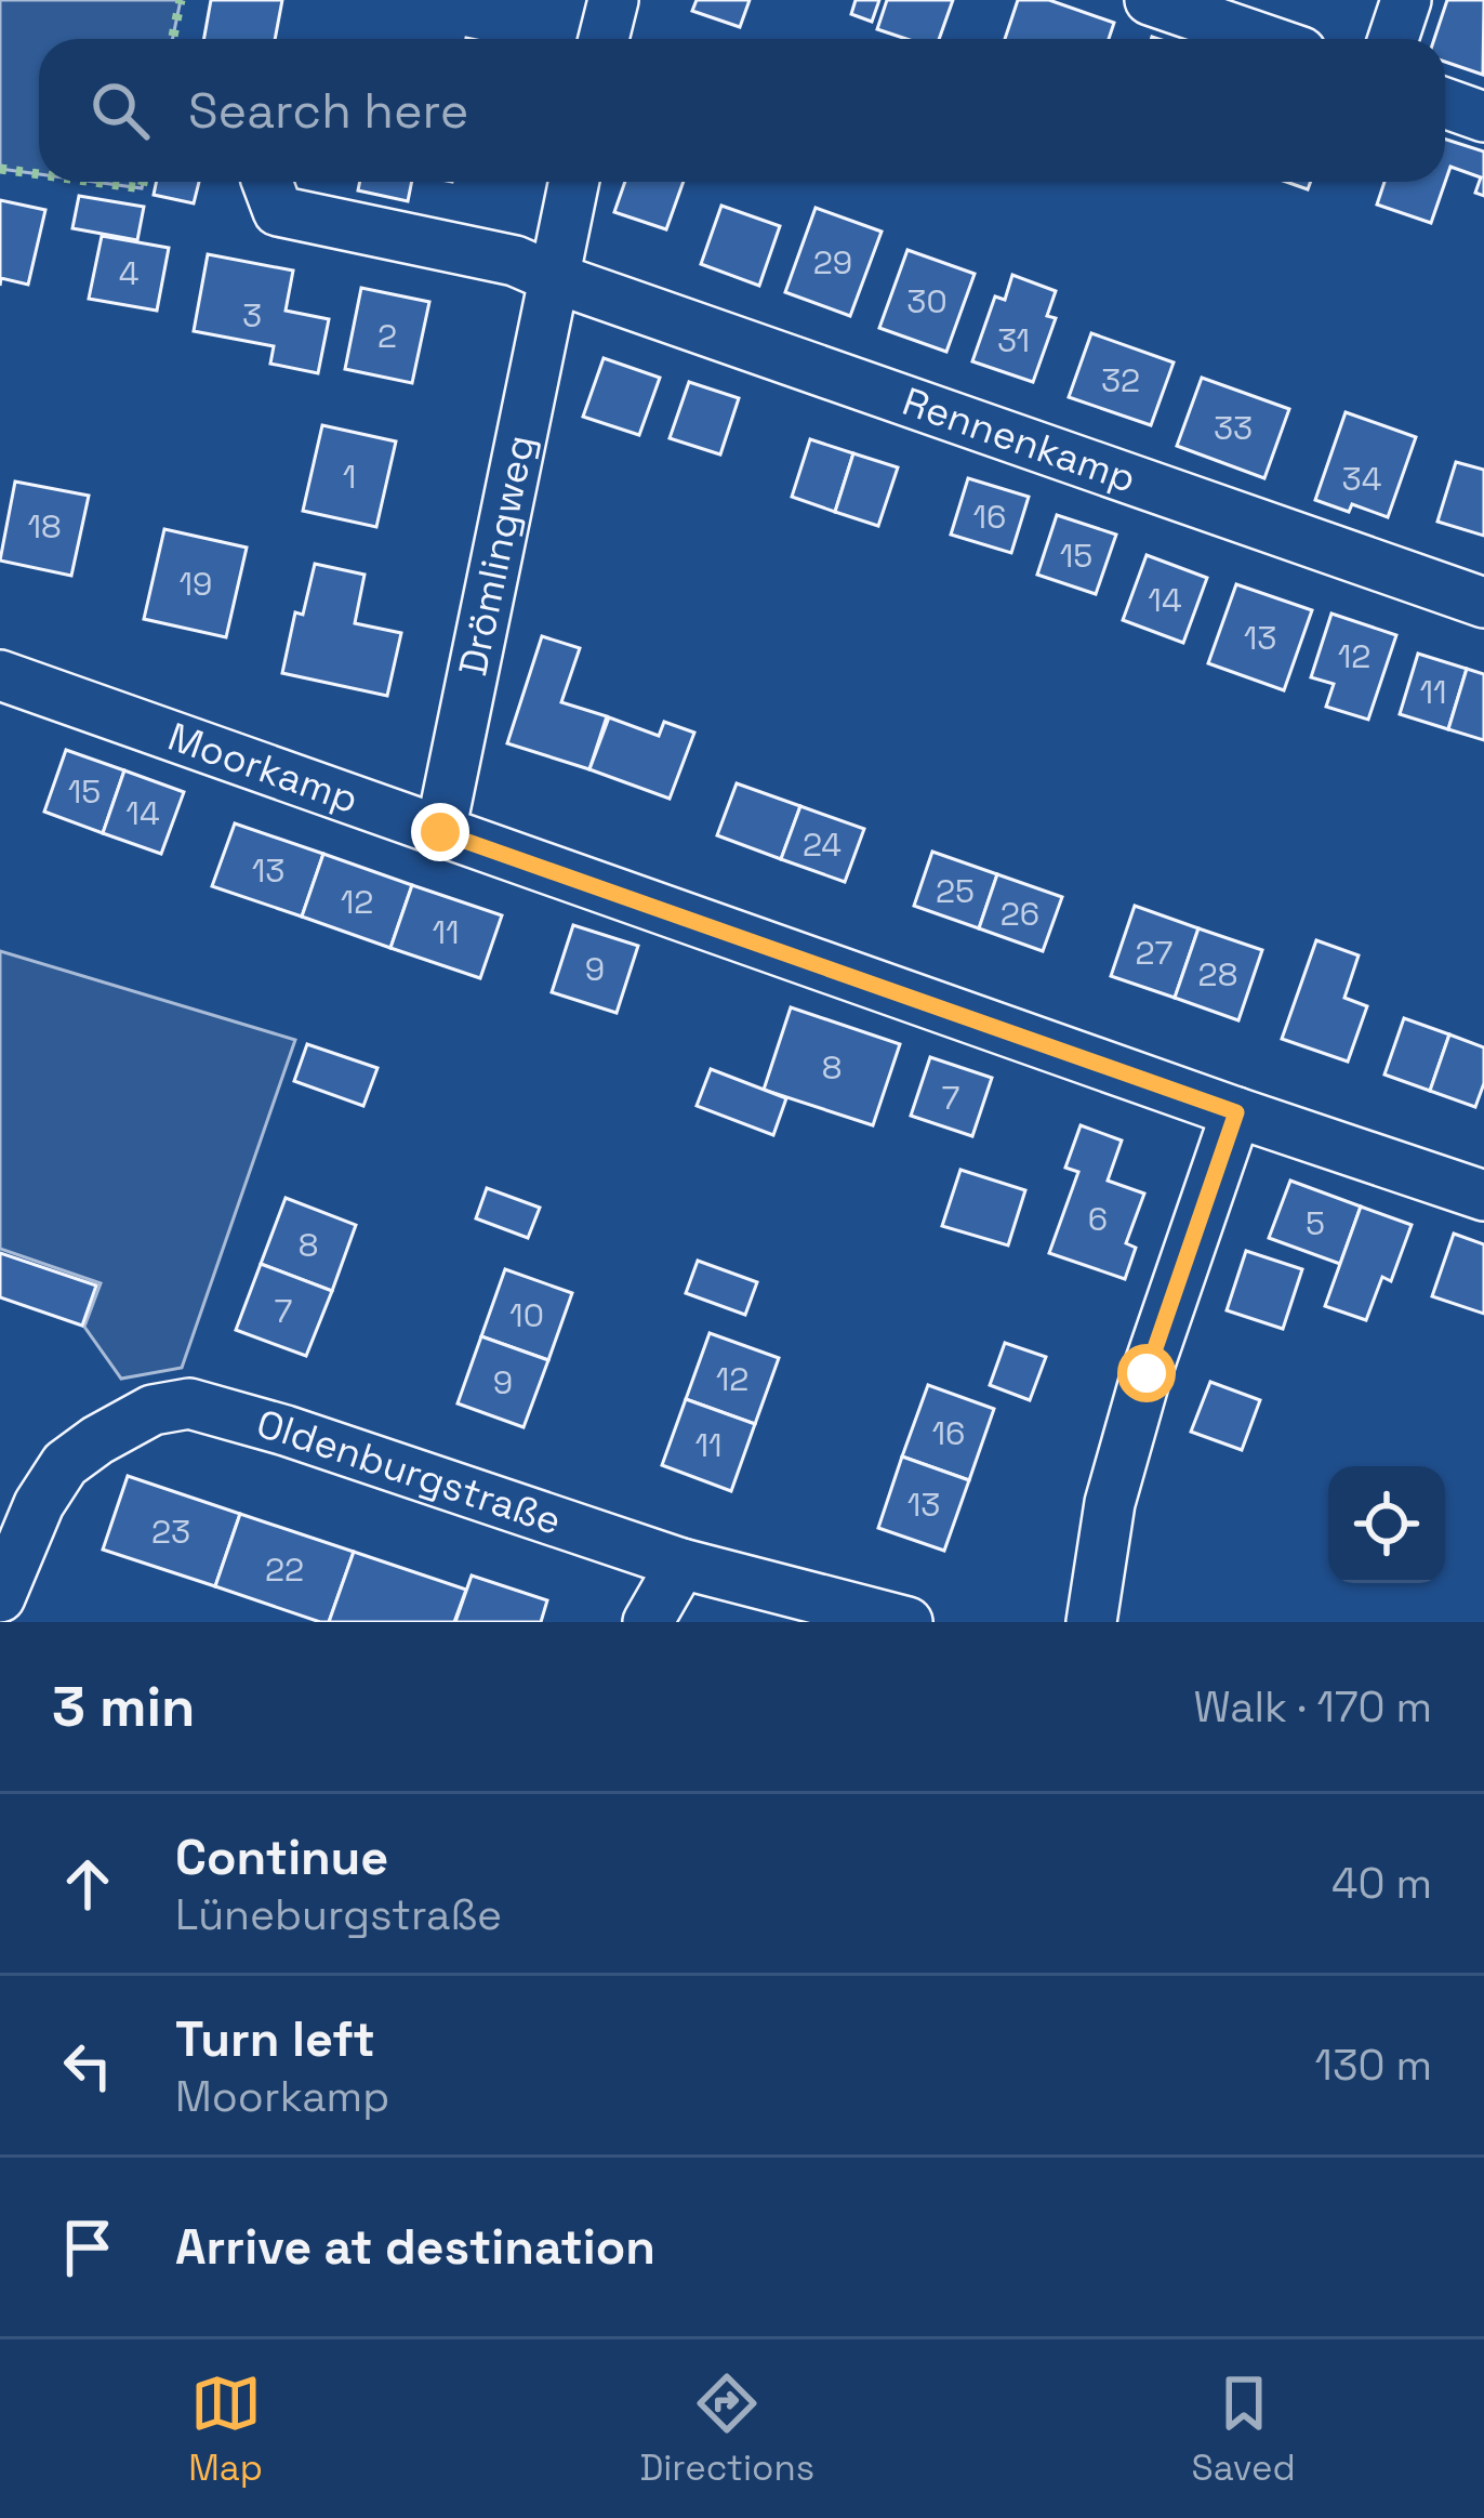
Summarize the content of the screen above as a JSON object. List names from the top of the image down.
{
  "streets": {
    "street": [
      "Rennenkamp",
      "Drömlingweg",
      "Moorkamp",
      "Oldenburgstraße"
    ]
  },
  "crossings": [
    ["Rennenkamp", "Drömlingweg"],
    ["Drömlingweg", "Moorkamp"]
  ],
  "house_numbers": [
    "29",
    "4",
    "30",
    "3",
    "2",
    "31",
    "32",
    "33",
    "1",
    "34",
    "16",
    "18",
    "15",
    "19",
    "14",
    "13",
    "12",
    "11",
    "15",
    "14",
    "24",
    "13",
    "25",
    "12",
    "26",
    "11",
    "27",
    "9",
    "28",
    "8",
    "7",
    "6",
    "5",
    "8",
    "7",
    "10",
    "12",
    "9",
    "16",
    "11",
    "13",
    "23",
    "22"
  ],
  "page": {
    "search": "Search here",
    "heading": ["3 min", "Walk · 170 m"],
    "list": [
      ["Continue", "Lüneburgstraße", "40 m"],
      ["Turn left", "Moorkamp", "130 m"],
      "Arrive at destination"
    ],
    "nav": ["Map", "Directions", "Saved"]
  }
}
